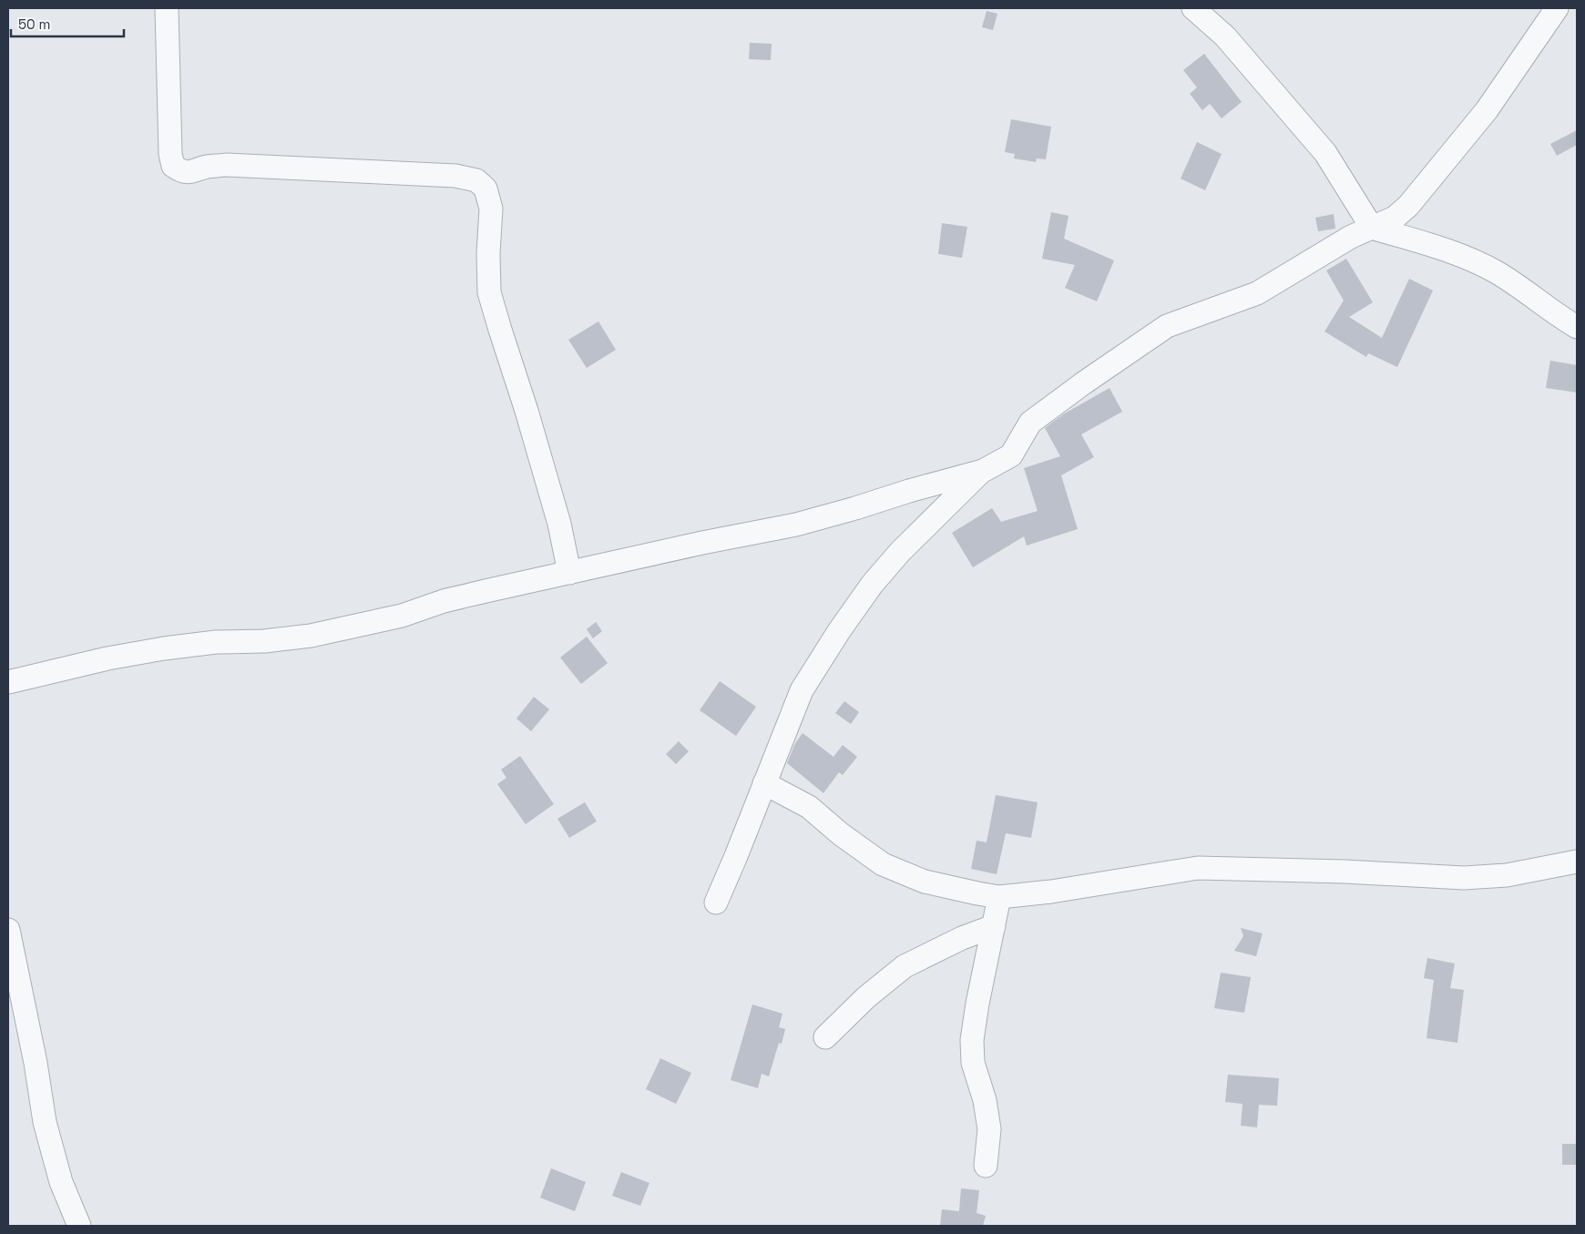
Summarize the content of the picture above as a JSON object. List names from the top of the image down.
{
  "scale_bar": "50 m"
}
